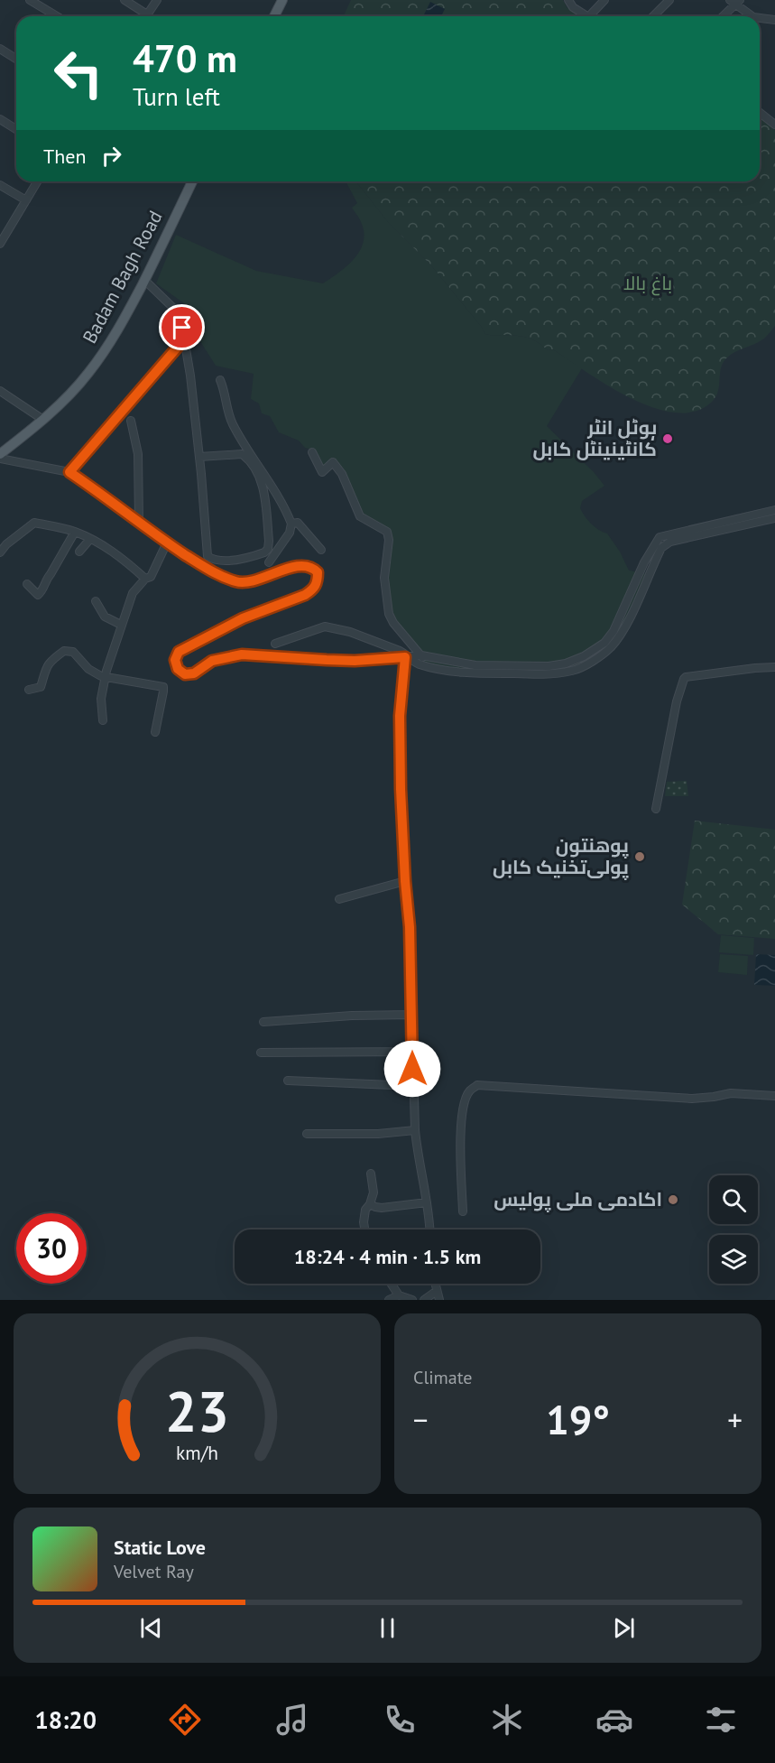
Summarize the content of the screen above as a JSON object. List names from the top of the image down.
{
  "streets": {
    "main road": ["Badam Bagh Road"]
  },
  "parks": ["باغ بالا"],
  "places": ["ہوٹل انٹر کانٹینینٹل کابل", "پوهنتون پولی‌تخنیک کابل", "اکادمی ملی پولیس"],
  "page": {
    "turn": ["470 m", "Turn left"],
    "then": "Then",
    "limit": "30",
    "trip": "18:24 · 4 min · 1.5 km",
    "tile": "Climate",
    "heat": ["−", "19°", "+"],
    "song": ["Static Love", "Velvet Ray"],
    "tabs": "18:20",
    "gauge": ["23", "km/h"]
  }
}
